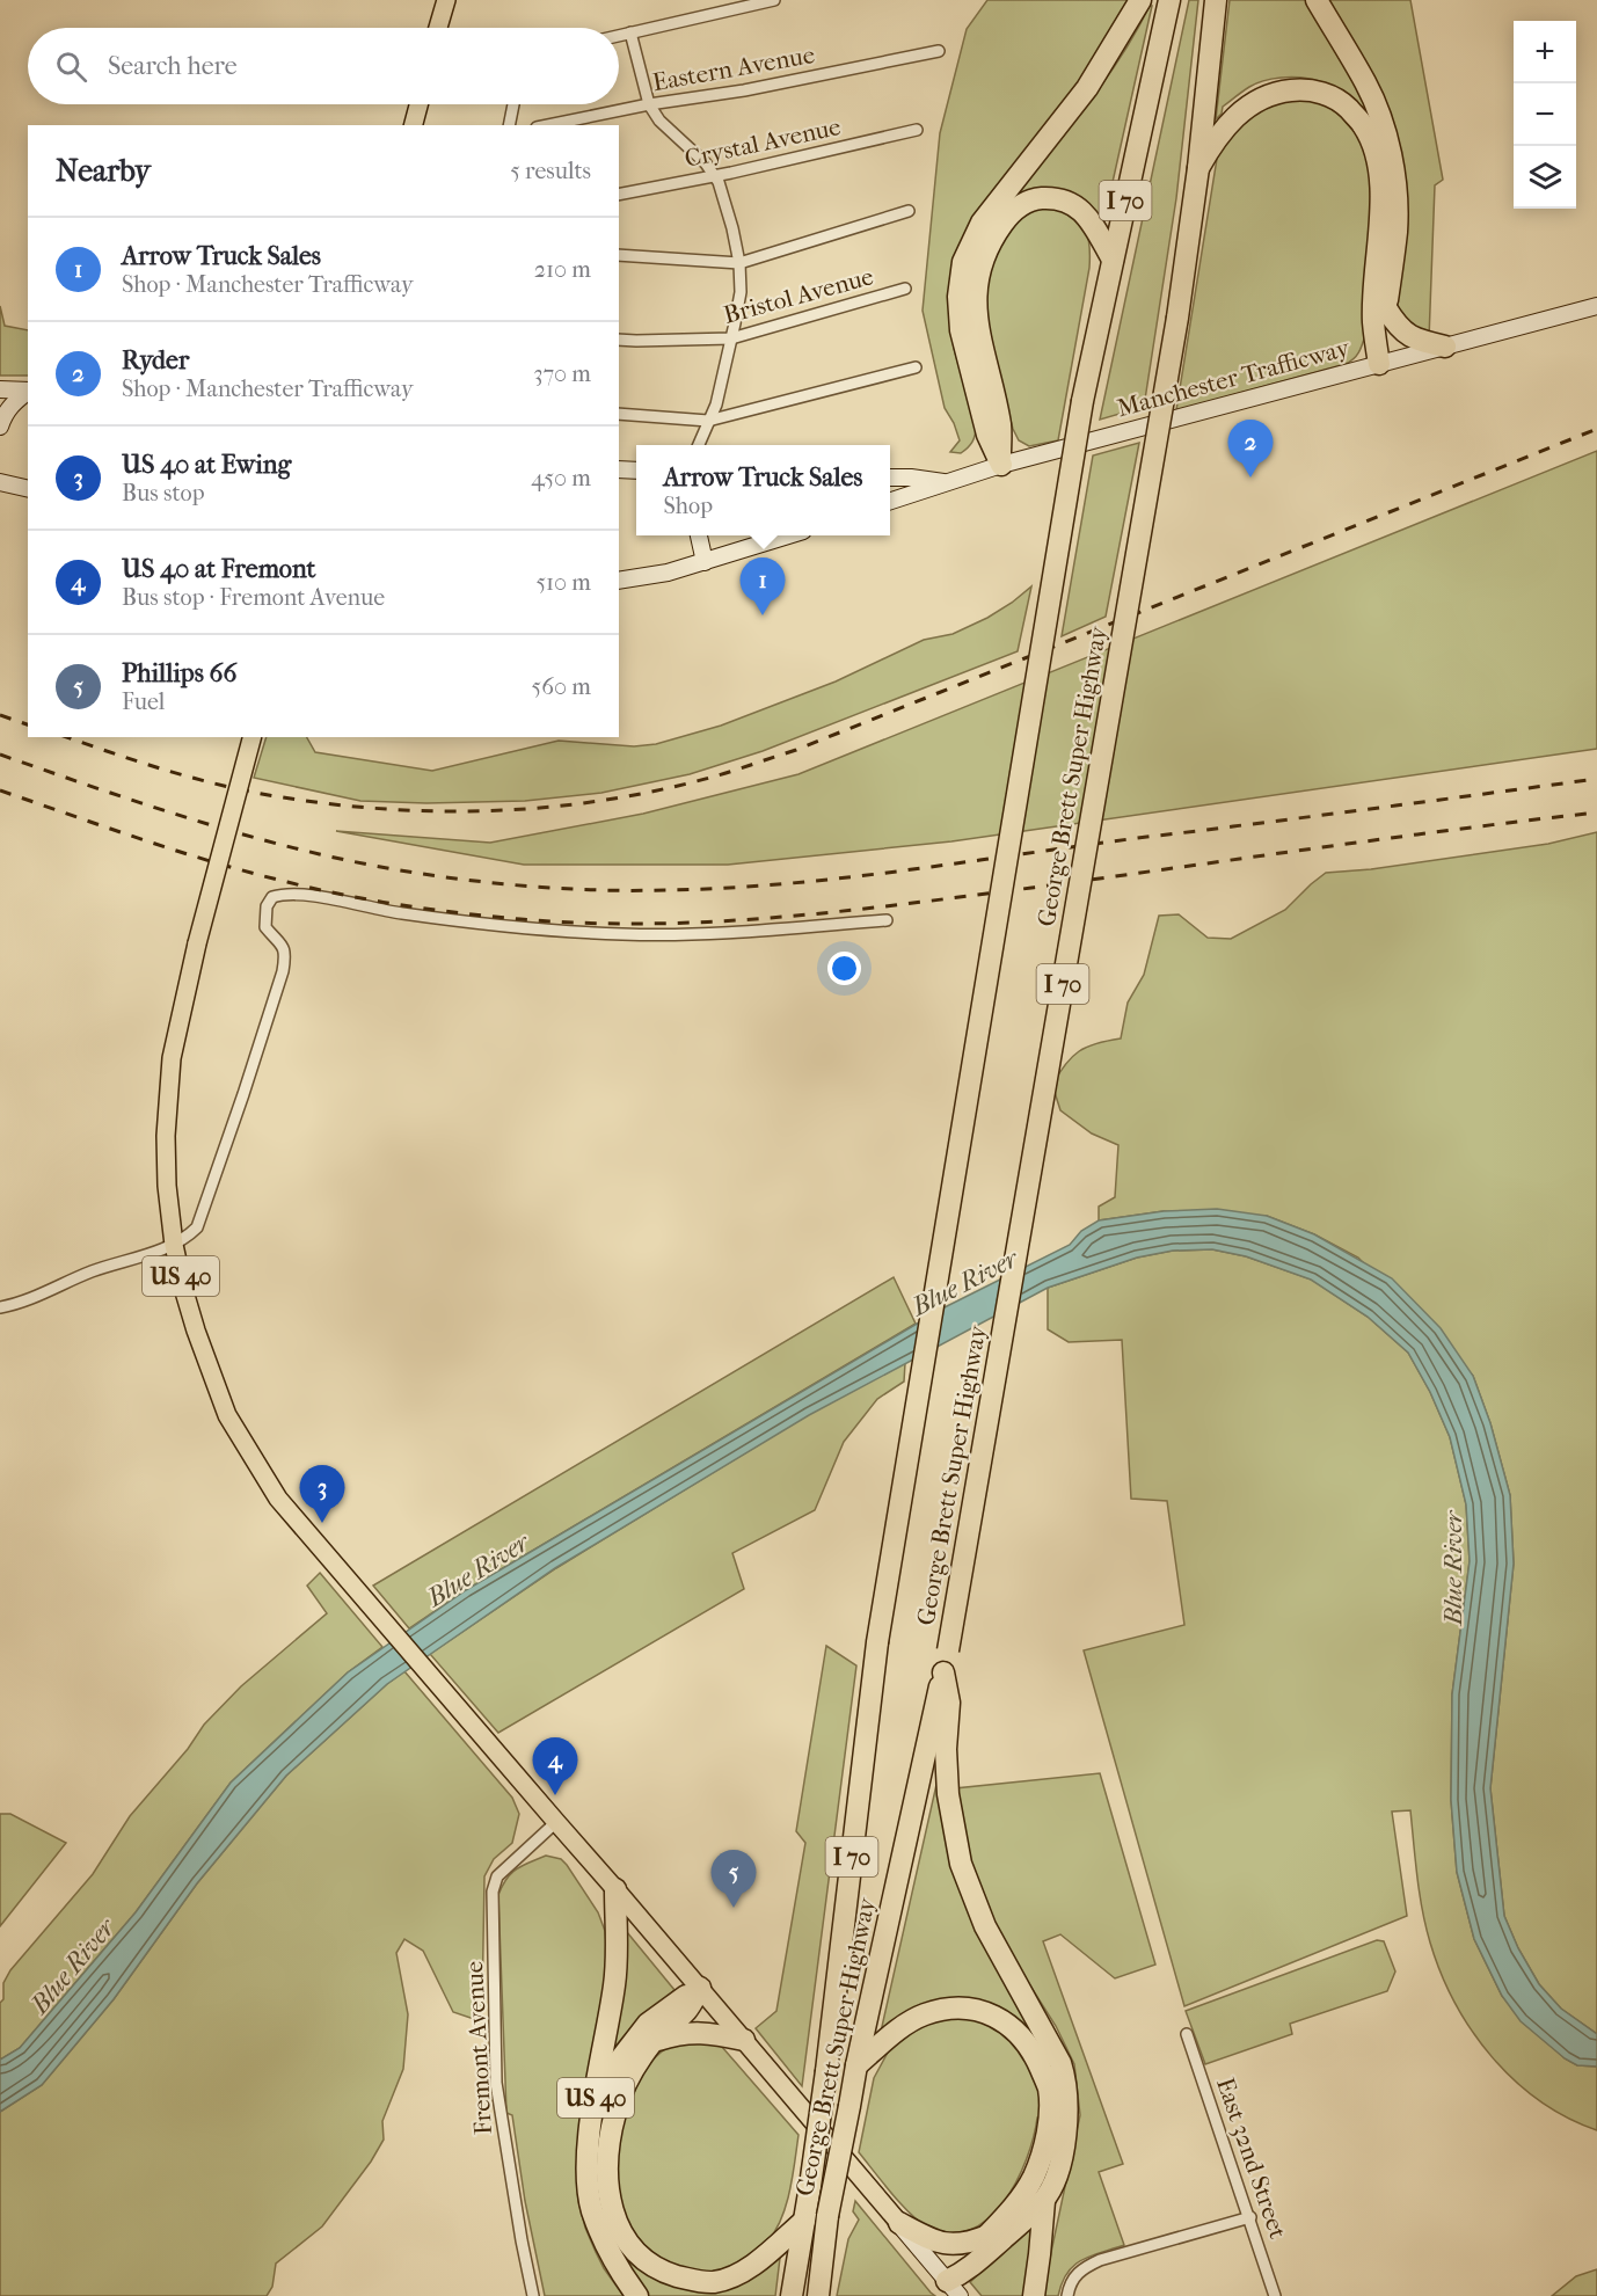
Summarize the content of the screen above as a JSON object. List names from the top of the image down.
{
  "streets": {
    "highway": ["I 70", "George Brett Super Highway", "US 40"],
    "main road": ["Manchester Trafficway"],
    "street": [
      "Eastern Avenue",
      "Crystal Avenue",
      "Bristol Avenue",
      "Fremont Avenue",
      "East 32nd Street"
    ]
  },
  "crossings": [
    ["US 40", "Fremont Avenue"]
  ],
  "water": ["Blue River"],
  "page": {
    "map_buttons": ["+", "−"],
    "search": "Search here",
    "heading": ["Nearby", "5 results"],
    "list": [
      {
        "mark": "1",
        "name": "Arrow Truck Sales",
        "note": "Shop · Manchester Trafficway",
        "value": "210 m"
      },
      {
        "mark": "2",
        "name": "Ryder",
        "note": "Shop · Manchester Trafficway",
        "value": "370 m"
      },
      {
        "mark": "3",
        "name": "US 40 at Ewing",
        "note": "Bus stop",
        "value": "450 m"
      },
      {
        "mark": "4",
        "name": "US 40 at Fremont",
        "note": "Bus stop · Fremont Avenue",
        "value": "510 m"
      },
      {
        "mark": "5",
        "name": "Phillips 66",
        "note": "Fuel",
        "value": "560 m"
      }
    ],
    "pins": [
      "2",
      "1",
      "3",
      "4",
      "5"
    ],
    "popup": ["Arrow Truck Sales", "Shop"]
  }
}
